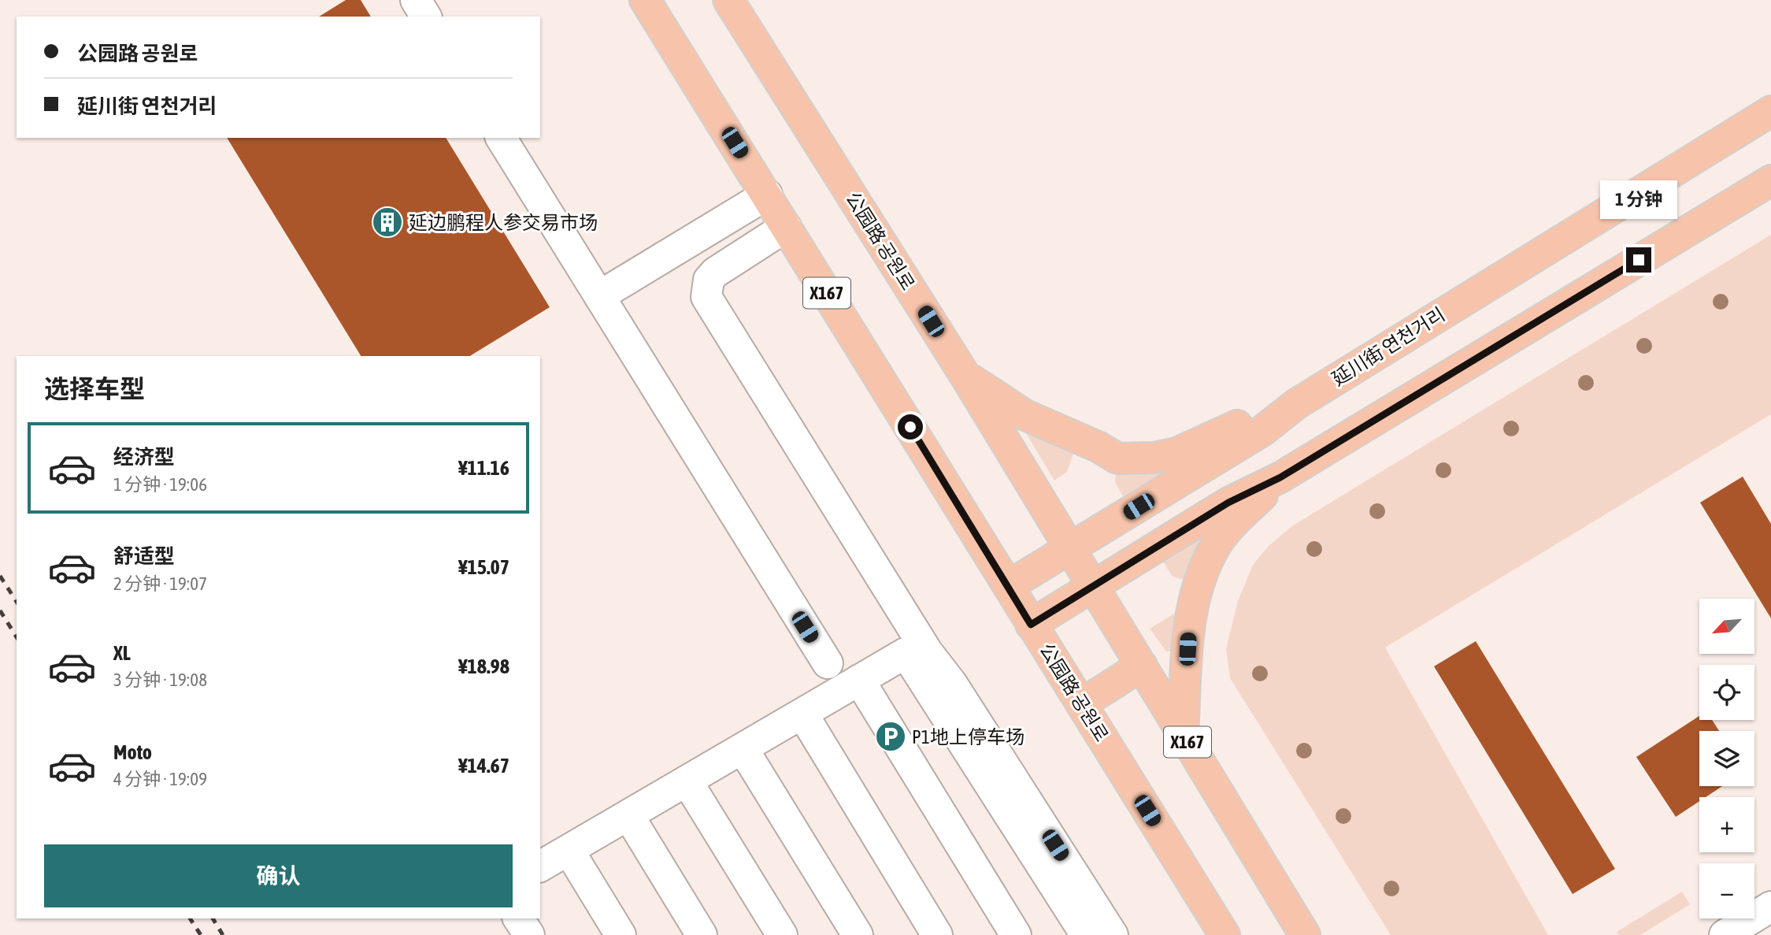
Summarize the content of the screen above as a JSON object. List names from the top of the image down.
{
  "streets": {
    "main road": ["公园路 공원로", "X167", "延川街 연천거리"]
  },
  "crossings": [
    ["公园路 공원로", "延川街 연천거리"]
  ],
  "places": {
    "building": ["延边鹏程人参交易市场"],
    "parking": ["P1地上停车场"]
  },
  "north": "bottom left",
  "page": {
    "banner": ["公园路 공원로", "延川街 연천거리"],
    "bubble": "1 分钟",
    "heading": "选择车型",
    "list": [
      {
        "name": "经济型",
        "note": "1 分钟 · 19:06",
        "value": "¥11.16"
      },
      {
        "name": "舒适型",
        "note": "2 分钟 · 19:07",
        "value": "¥15.07"
      },
      {
        "name": "XL",
        "note": "3 分钟 · 19:08",
        "value": "¥18.98"
      },
      {
        "name": "Moto",
        "note": "4 分钟 · 19:09",
        "value": "¥14.67"
      }
    ],
    "map_buttons": ["+", "−"],
    "buttons": "确认"
  }
}
